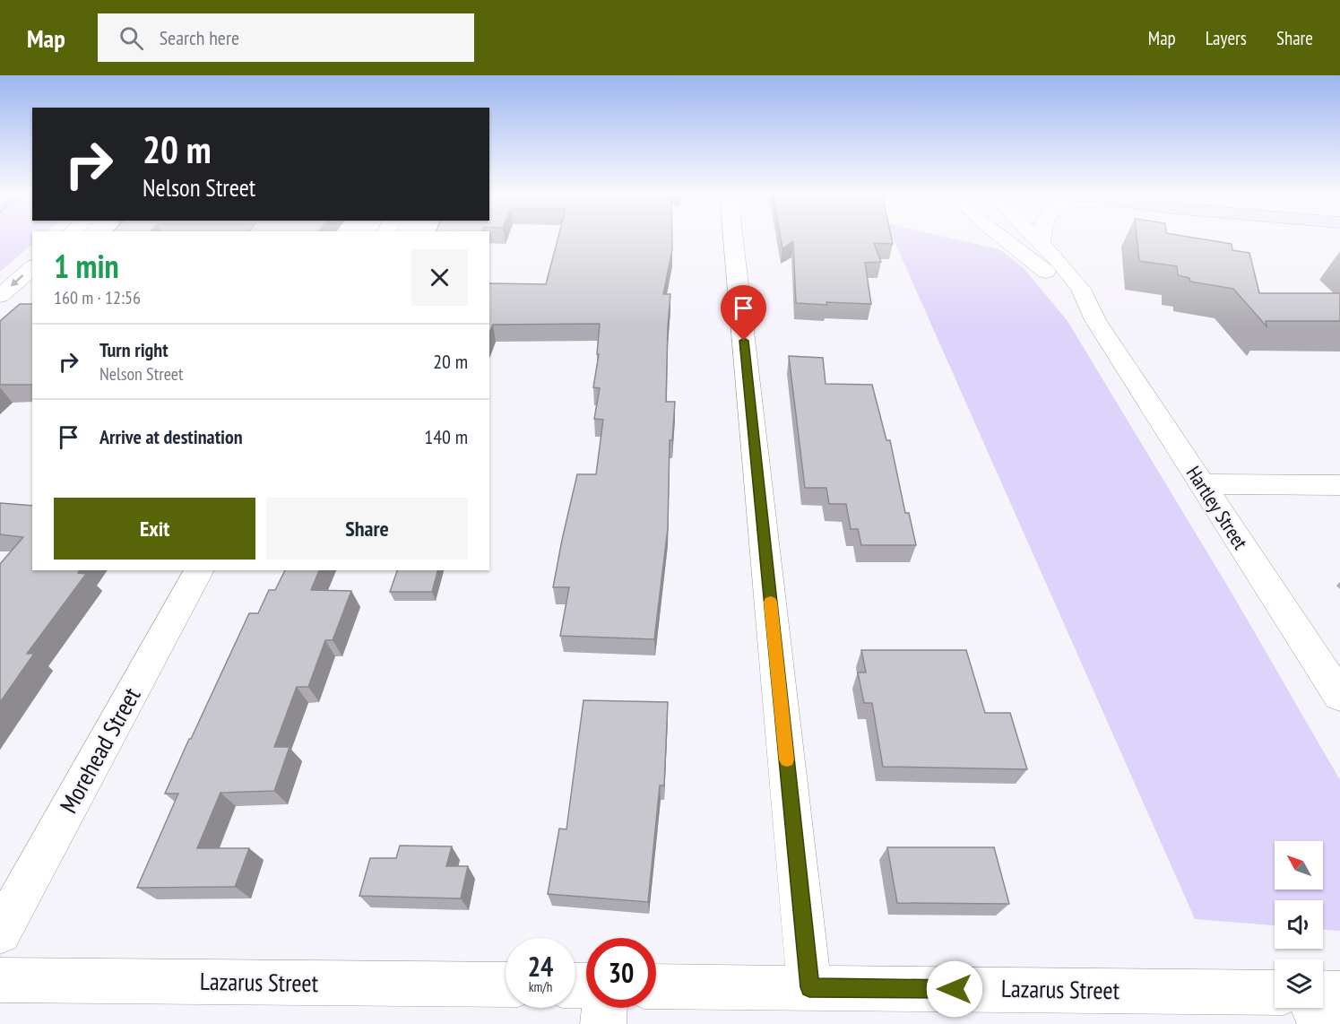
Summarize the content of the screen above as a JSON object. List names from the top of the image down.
{
  "streets": {
    "street": ["Hartley Street", "Morehead Street", "Lazarus Street"]
  },
  "north": "top left",
  "page": {
    "header": "Map",
    "search": "Search here",
    "nav": ["Map", "Layers", "Share"],
    "turn": ["20 m", "Nelson Street"],
    "heading": ["1 min", "160 m · 12:56"],
    "list": [
      {
        "name": "Turn right",
        "note": "Nelson Street",
        "value": "20 m"
      },
      {
        "name": "Arrive at destination",
        "value": "140 m"
      }
    ],
    "buttons": ["Exit", "Share"],
    "speed": "24 km/h",
    "limit": "30"
  }
}
